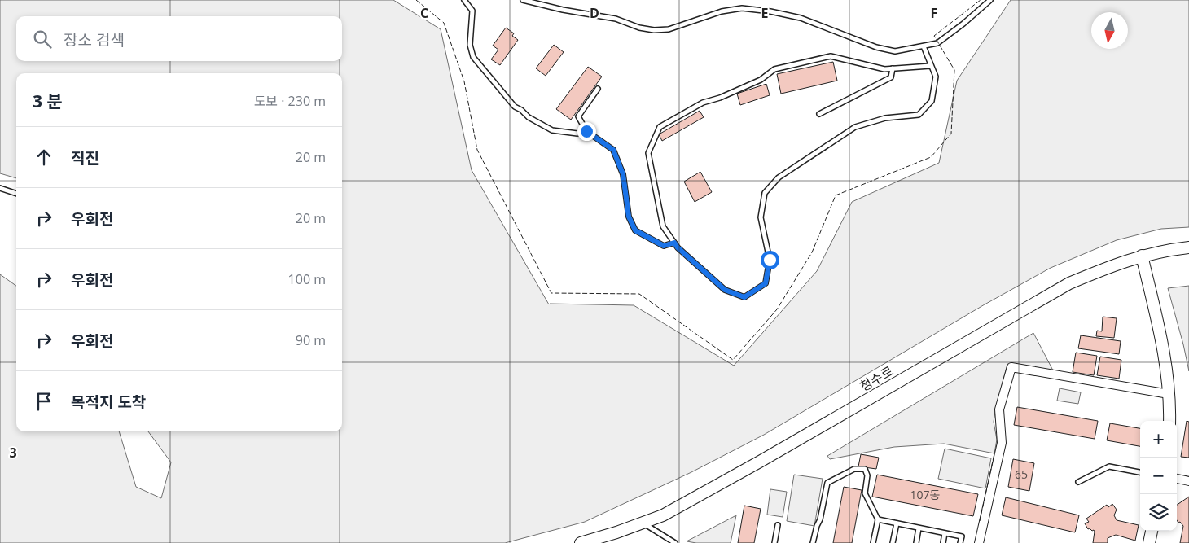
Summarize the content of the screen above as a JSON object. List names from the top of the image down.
{
  "streets": {
    "main road": ["청수로"]
  },
  "house_numbers": ["65", "107동"],
  "north": "bottom",
  "page": {
    "search": "장소 검색",
    "heading": ["3 분", "도보 · 230 m"],
    "list": [
      ["직진", "20 m"],
      ["우회전", "20 m"],
      ["우회전", "100 m"],
      ["우회전", "90 m"],
      "목적지 도착"
    ],
    "map_buttons": ["+", "−"]
  },
  "grid": {
    "columns": [
      "C",
      "D",
      "E",
      "F"
    ],
    "rows": ["3"]
  }
}
